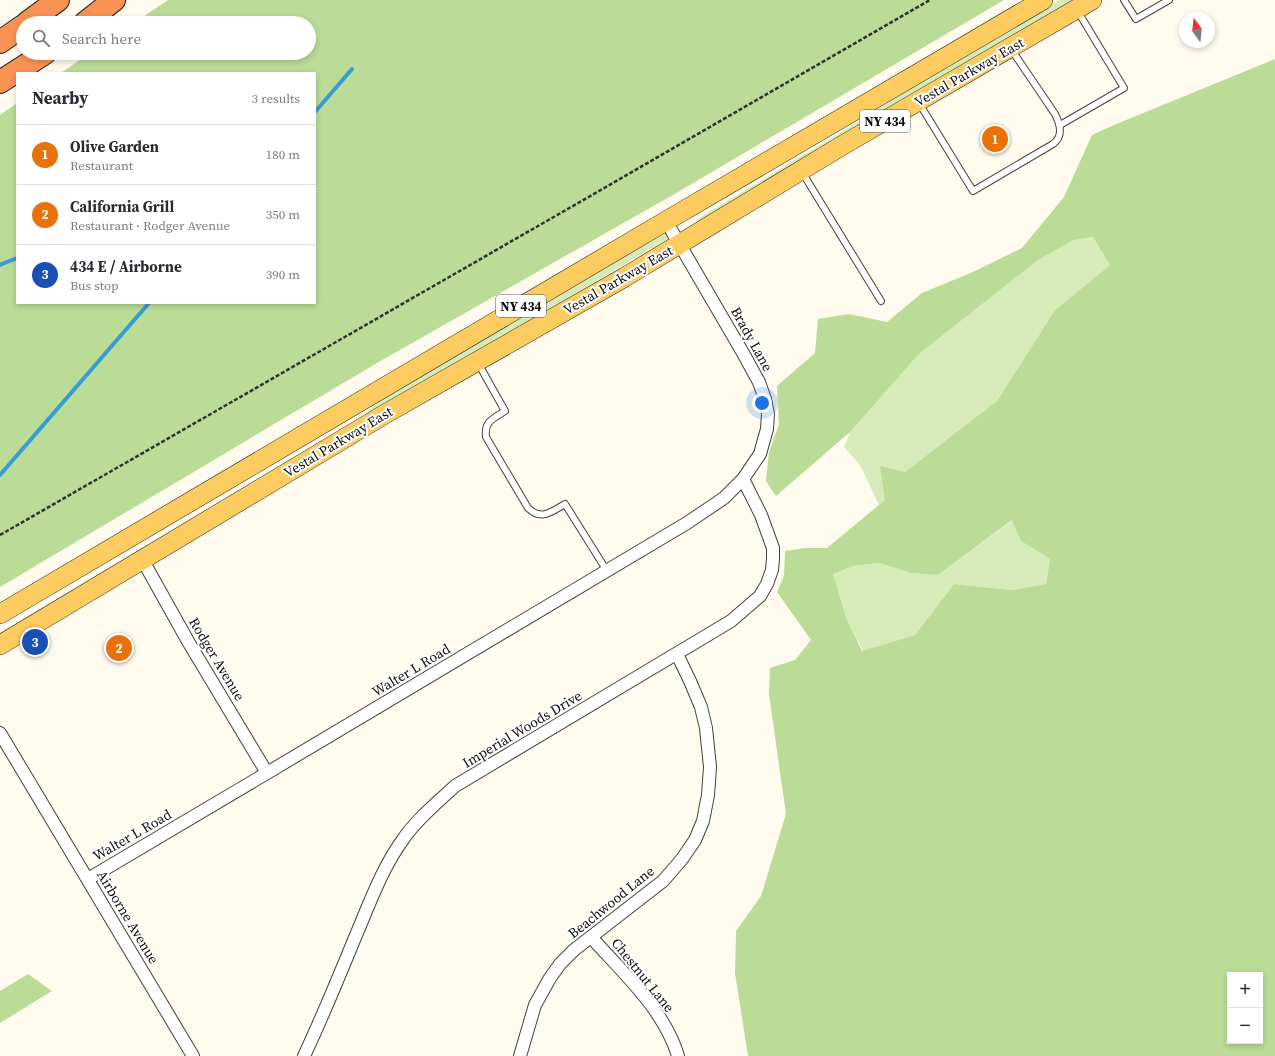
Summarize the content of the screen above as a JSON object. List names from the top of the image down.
{
  "streets": {
    "main road": ["Vestal Parkway East", "NY 434"],
    "street": [
      "Brady Lane",
      "Rodger Avenue",
      "Walter L Road",
      "Imperial Woods Drive",
      "Beachwood Lane",
      "Airborne Avenue",
      "Chestnut Lane"
    ]
  },
  "crossings": [
    ["Vestal Parkway East", "Brady Lane"],
    ["Vestal Parkway East", "Rodger Avenue"],
    ["Brady Lane", "Walter L Road"],
    ["Brady Lane", "Imperial Woods Drive"],
    ["Rodger Avenue", "Walter L Road"],
    ["Walter L Road", "Imperial Woods Drive"],
    ["Walter L Road", "Airborne Avenue"],
    ["Imperial Woods Drive", "Beachwood Lane"],
    ["Beachwood Lane", "Chestnut Lane"]
  ],
  "north": "top",
  "page": {
    "search": "Search here",
    "heading": ["Nearby", "3 results"],
    "pins": ["1", "3", "2"],
    "list": [
      {
        "mark": "1",
        "name": "Olive Garden",
        "note": "Restaurant",
        "value": "180 m"
      },
      {
        "mark": "2",
        "name": "California Grill",
        "note": "Restaurant · Rodger Avenue",
        "value": "350 m"
      },
      {
        "mark": "3",
        "name": "434 E / Airborne",
        "note": "Bus stop",
        "value": "390 m"
      }
    ],
    "map_buttons": ["+", "−"]
  }
}
